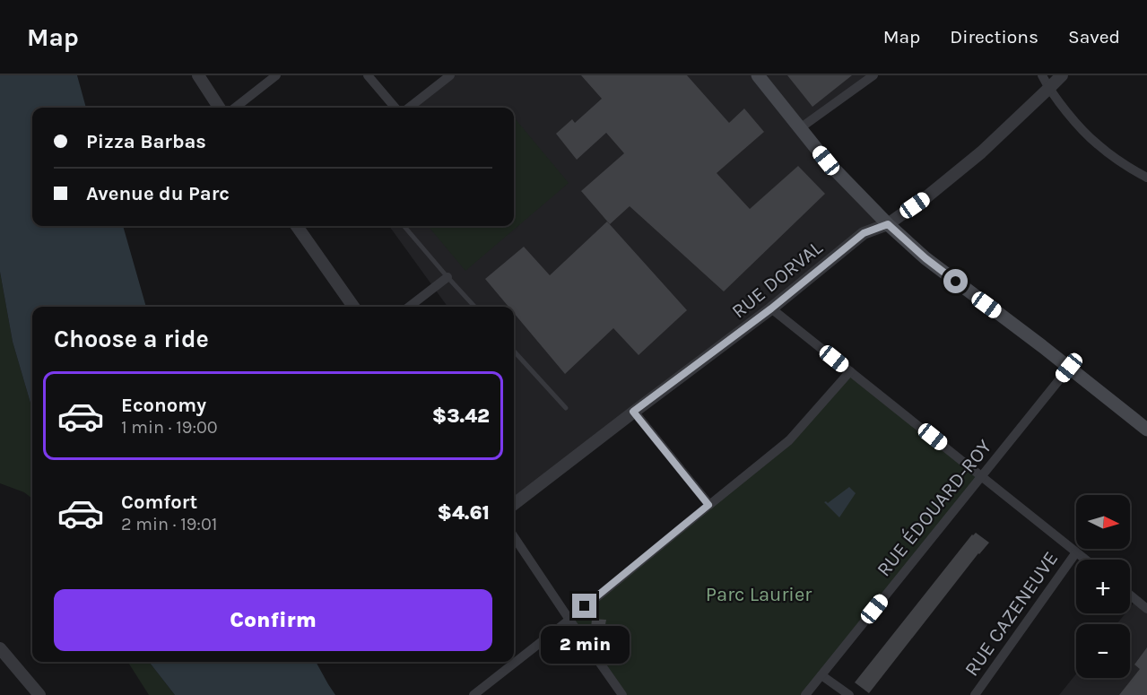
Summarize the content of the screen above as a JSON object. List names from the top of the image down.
{
  "streets": {
    "street": ["RUE DORVAL", "RUE ÉDOUARD-ROY", "RUE CAZENEUVE"]
  },
  "parks": ["Parc Laurier"],
  "north": "right",
  "page": {
    "header": "Map",
    "nav": ["Map", "Directions", "Saved"],
    "banner": ["Pizza Barbas", "Avenue du Parc"],
    "heading": "Choose a ride",
    "list": [
      {
        "name": "Economy",
        "note": "1 min · 19:00",
        "value": "$3.42"
      },
      {
        "name": "Comfort",
        "note": "2 min · 19:01",
        "value": "$4.61"
      }
    ],
    "map_buttons": ["+", "−"],
    "buttons": "Confirm",
    "bubble": "2 min"
  }
}
